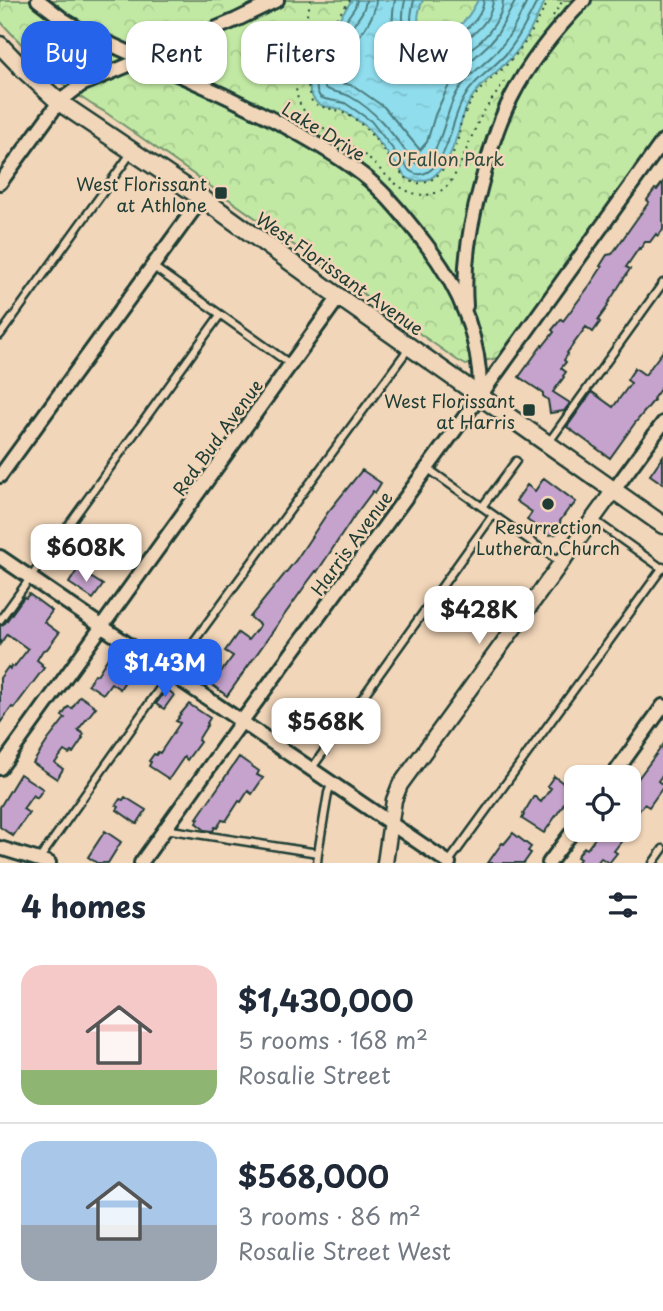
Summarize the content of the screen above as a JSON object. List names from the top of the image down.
{
  "streets": {
    "main road": ["West Florissant Avenue"],
    "street": ["Lake Drive", "Red Bud Avenue", "Harris Avenue"]
  },
  "crossings": [
    ["Lake Drive", "West Florissant Avenue"],
    ["Lake Drive", "Harris Avenue"],
    ["West Florissant Avenue", "Red Bud Avenue"],
    ["West Florissant Avenue", "Harris Avenue"]
  ],
  "parks": ["O'Fallon Park"],
  "places": {
    "transit": ["West Florissant at Athlone", "West Florissant at Harris"],
    "other": ["Resurrection Lutheran Church"]
  },
  "page": {
    "chip": [
      "Buy",
      "Rent",
      "Filters",
      "New"
    ],
    "price": [
      "$608K",
      "$428K",
      "$1.43M",
      "$568K"
    ],
    "heading": "4 homes",
    "list": [
      {
        "name": "$1,430,000",
        "note": "5 rooms · 168 m² · Rosalie Street"
      },
      {
        "name": "$568,000",
        "note": "3 rooms · 86 m² · Rosalie Street West"
      }
    ]
  }
}
